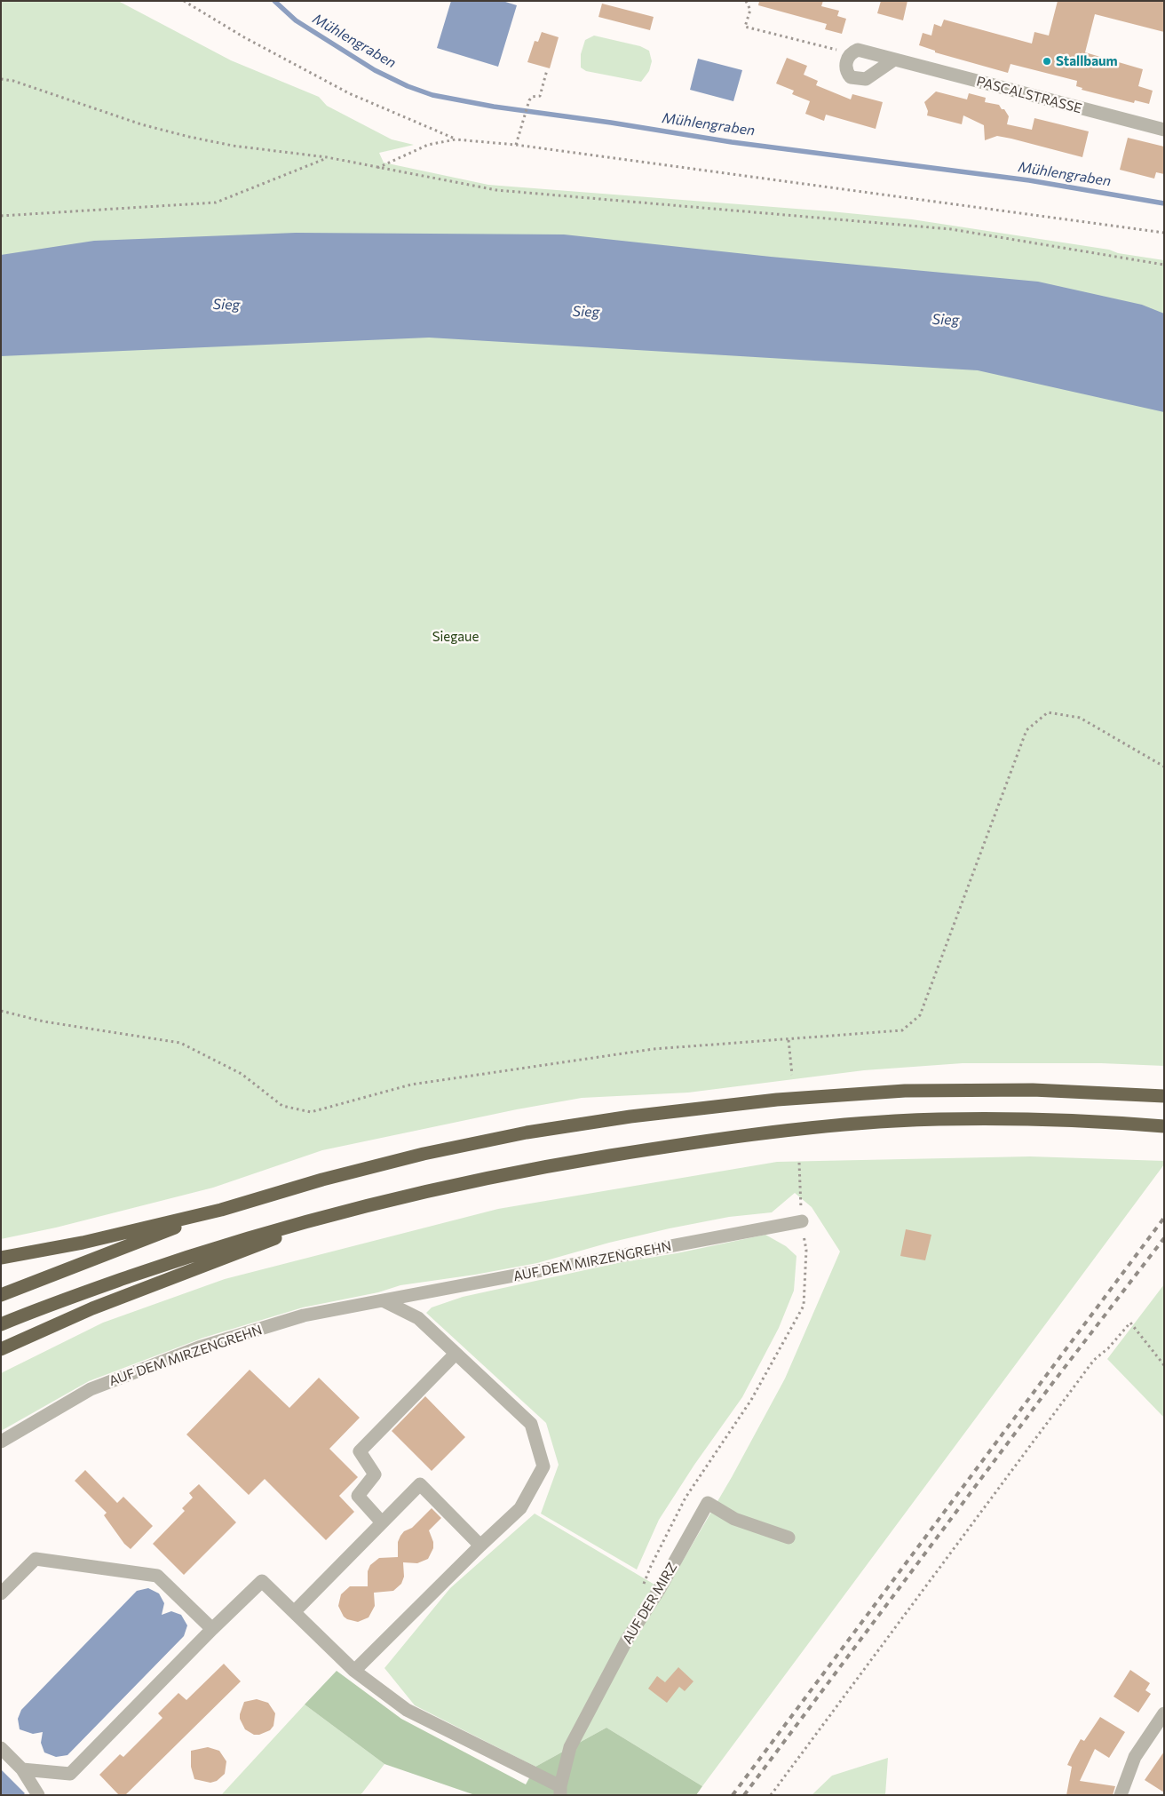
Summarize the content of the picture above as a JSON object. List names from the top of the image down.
{
  "streets": {
    "street": ["PASCALSTRASSE", "AUF DEM MIRZENGREHN", "AUF DER MIRZ"]
  },
  "water": ["Mühlengraben", "Sieg"],
  "parks": ["Siegaue"],
  "places": ["Stallbaum"]
}
